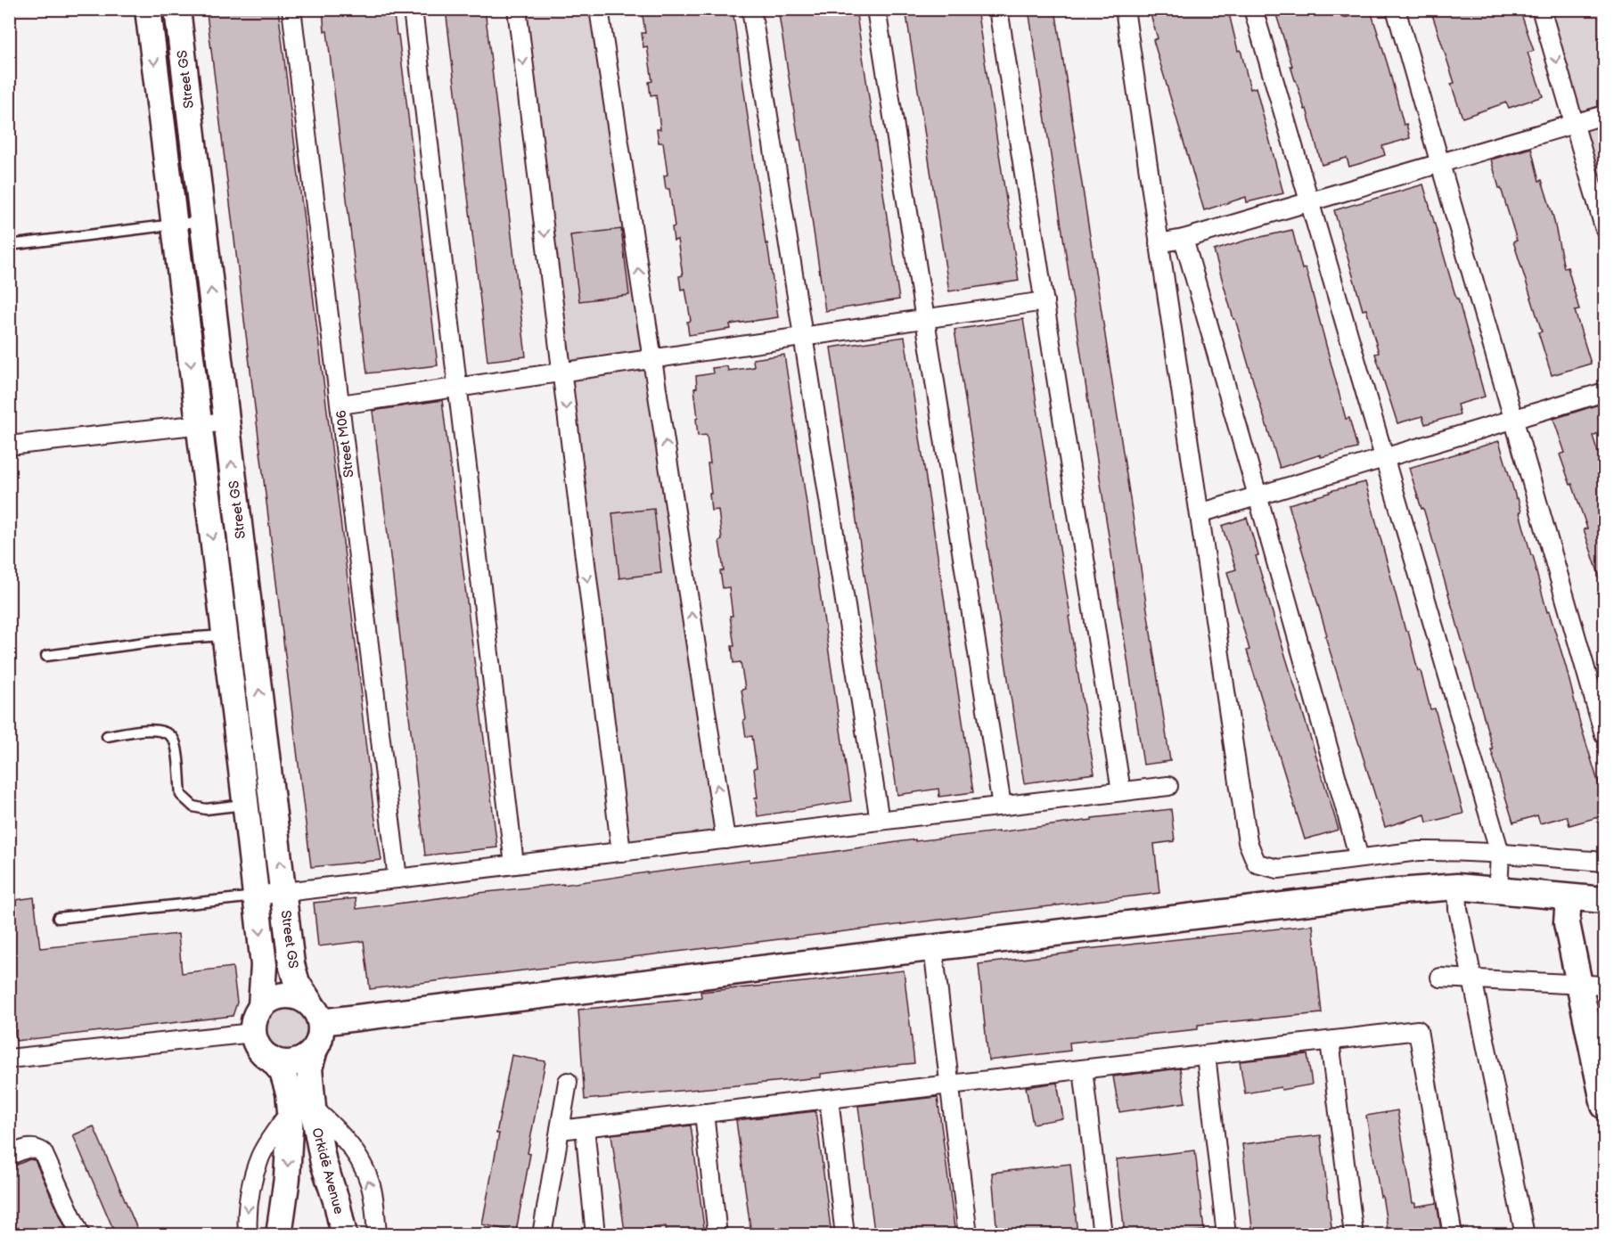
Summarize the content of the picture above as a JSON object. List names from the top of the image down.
{
  "streets": {
    "street": ["Street GS", "Street M06", "Orkidē Avenue"]
  },
  "crossings": [
    ["Street GS", "Orkidē Avenue"]
  ]
}
